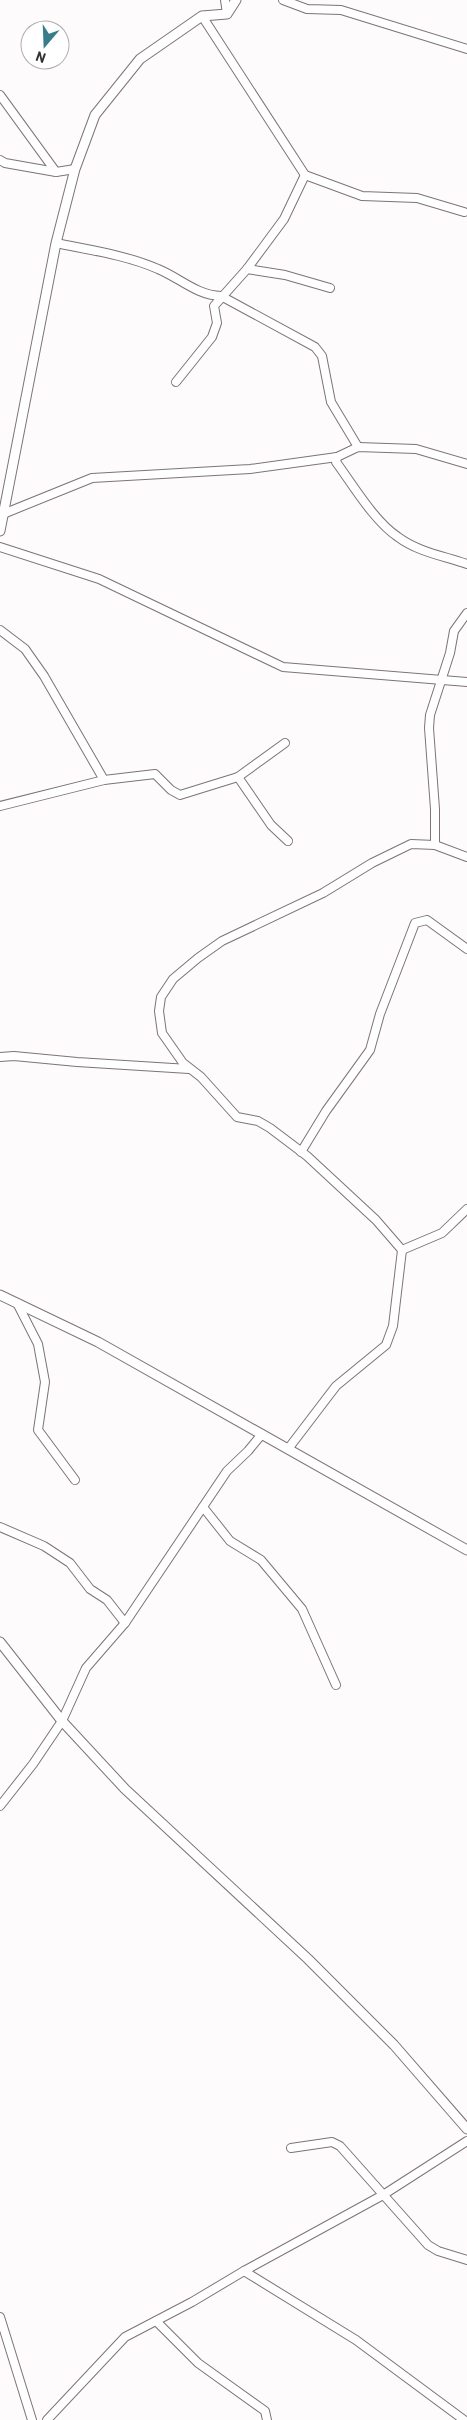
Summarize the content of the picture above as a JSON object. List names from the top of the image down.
{
  "north": "bottom"
}
